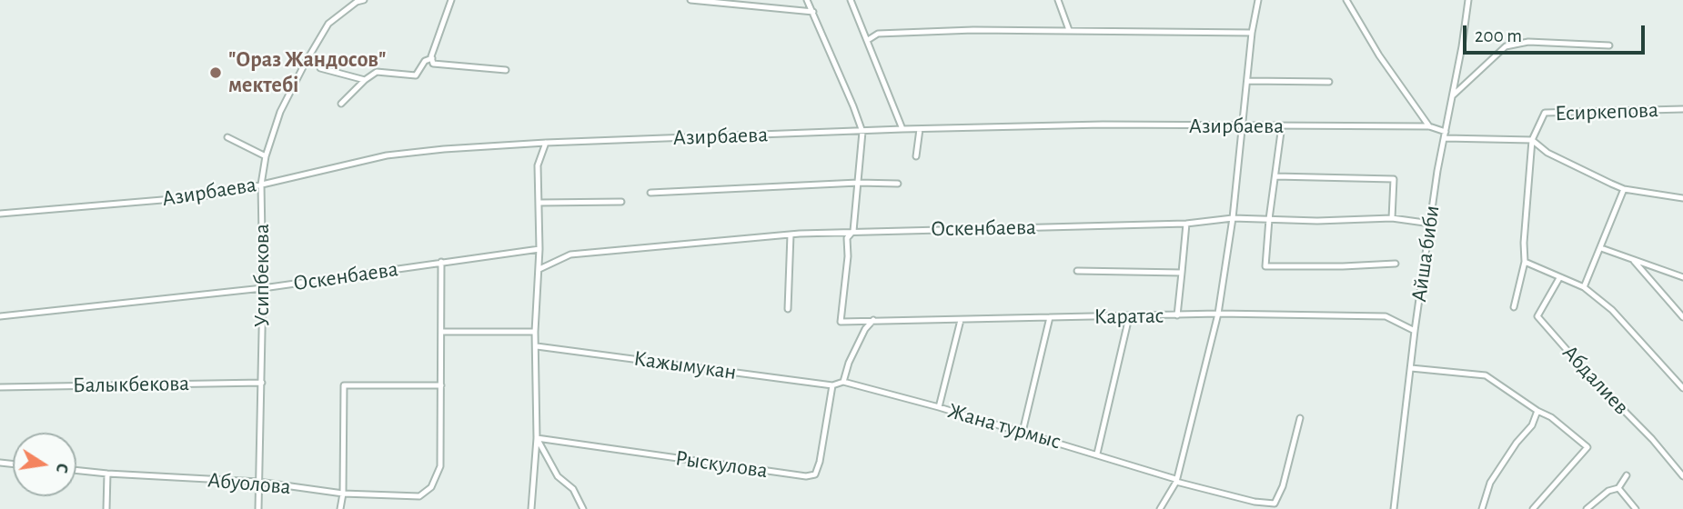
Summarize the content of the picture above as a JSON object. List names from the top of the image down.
{
  "streets": {
    "street": [
      "Есиркепова",
      "Азирбаева",
      "Оскенбаева",
      "Айша биби",
      "Усипбекова",
      "Каратас",
      "Кажымукан",
      "Абдалиев",
      "Балыкбекова",
      "Жана турмыс",
      "Рыскулова",
      "Абуолова"
    ]
  },
  "crossings": [
    ["Есиркепова", "Азирбаева"],
    ["Азирбаева", "Айша биби"],
    ["Азирбаева", "Усипбекова"],
    ["Оскенбаева", "Айша биби"],
    ["Оскенбаева", "Усипбекова"],
    ["Оскенбаева", "Каратас"],
    ["Айша биби", "Каратас"],
    ["Усипбекова", "Балыкбекова"],
    ["Усипбекова", "Абуолова"],
    ["Кажымукан", "Рыскулова"]
  ],
  "places": ["\"Ораз Жандосов\" мектебі"],
  "scale_bar": "200 m",
  "north": "right"
}
